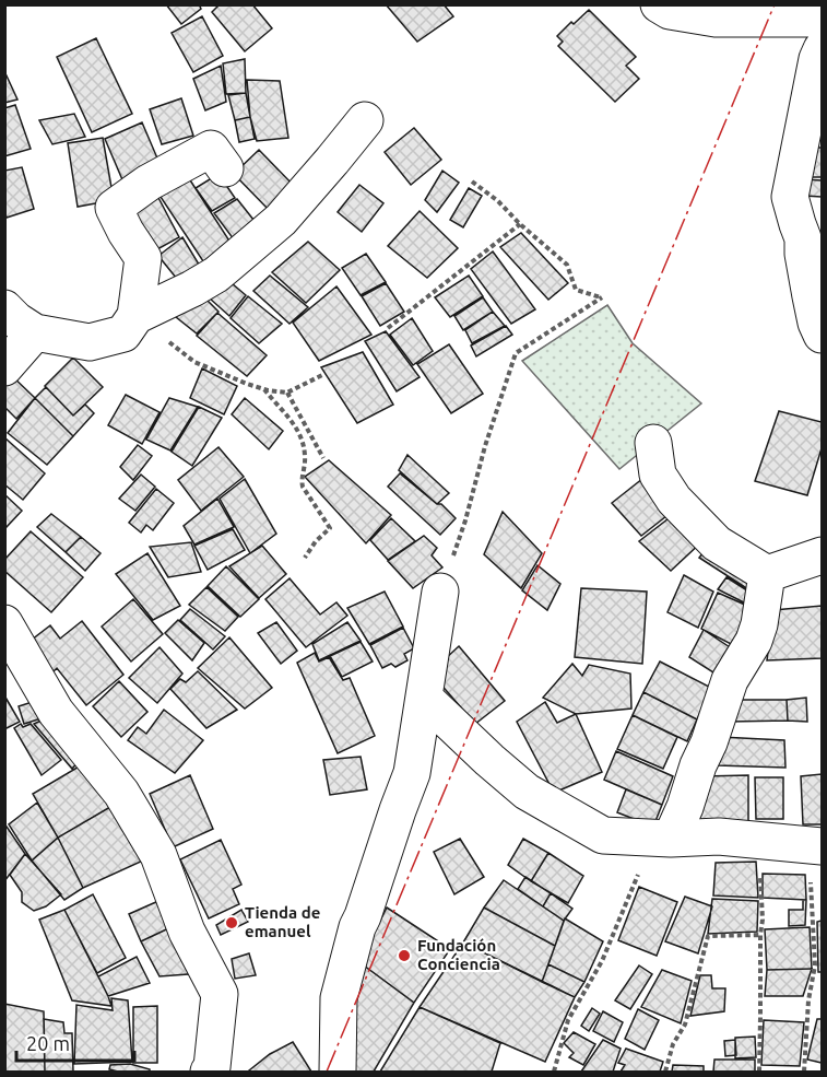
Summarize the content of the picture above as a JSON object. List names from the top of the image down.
{
  "places": ["Tienda de emanuel", "Fundación Conciencia"],
  "scale_bar": "20 m"
}
